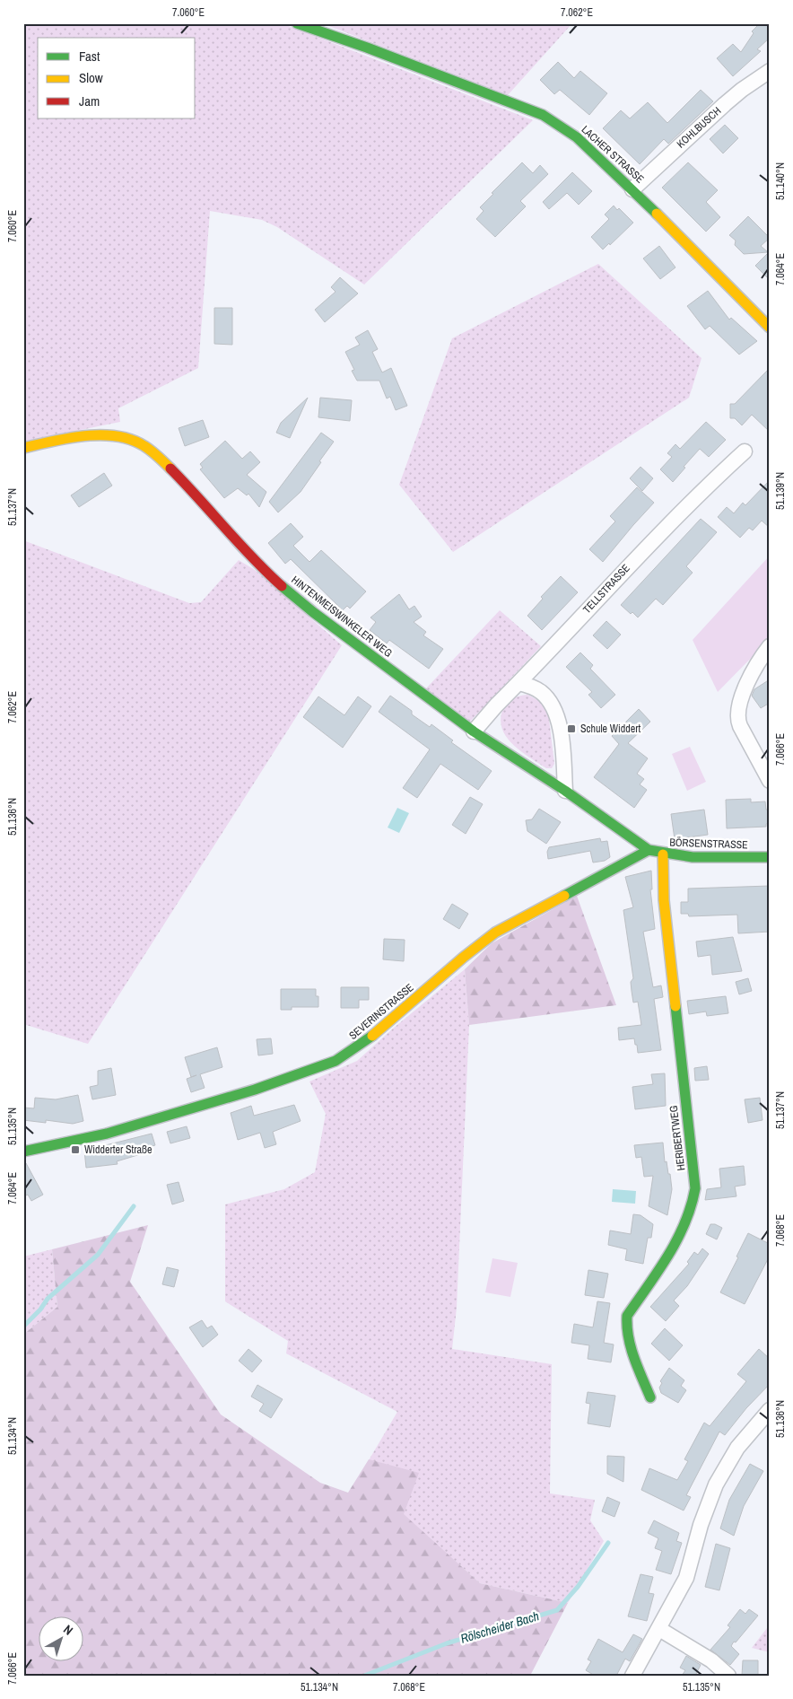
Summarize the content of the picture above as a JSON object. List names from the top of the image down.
{
  "streets": {
    "street": [
      "KOHLBUSCH",
      "LACHER STRASSE",
      "TELLSTRASSE",
      "HINTENMEISWINKELER WEG",
      "BÖRSENSTRASSE",
      "SEVERINSTRASSE",
      "HERIBERTWEG"
    ]
  },
  "crossings": [
    ["KOHLBUSCH", "LACHER STRASSE"],
    ["TELLSTRASSE", "HINTENMEISWINKELER WEG"],
    ["HINTENMEISWINKELER WEG", "BÖRSENSTRASSE"],
    ["HINTENMEISWINKELER WEG", "SEVERINSTRASSE"],
    ["BÖRSENSTRASSE", "SEVERINSTRASSE"],
    ["BÖRSENSTRASSE", "HERIBERTWEG"]
  ],
  "water": ["Rölscheider Bach"],
  "places": {
    "transit": ["Schule Widdert", "Widderter Straße"]
  },
  "legend": ["Fast", "Slow", "Jam"],
  "north": "top right",
  "coordinates": [
    "7.060°E",
    "7.062°E",
    "51.140°N",
    "7.064°E",
    "51.139°N",
    "51.137°N",
    "7.066°E",
    "51.136°N",
    "51.135°N",
    "7.068°E",
    "51.134°N"
  ]
}
